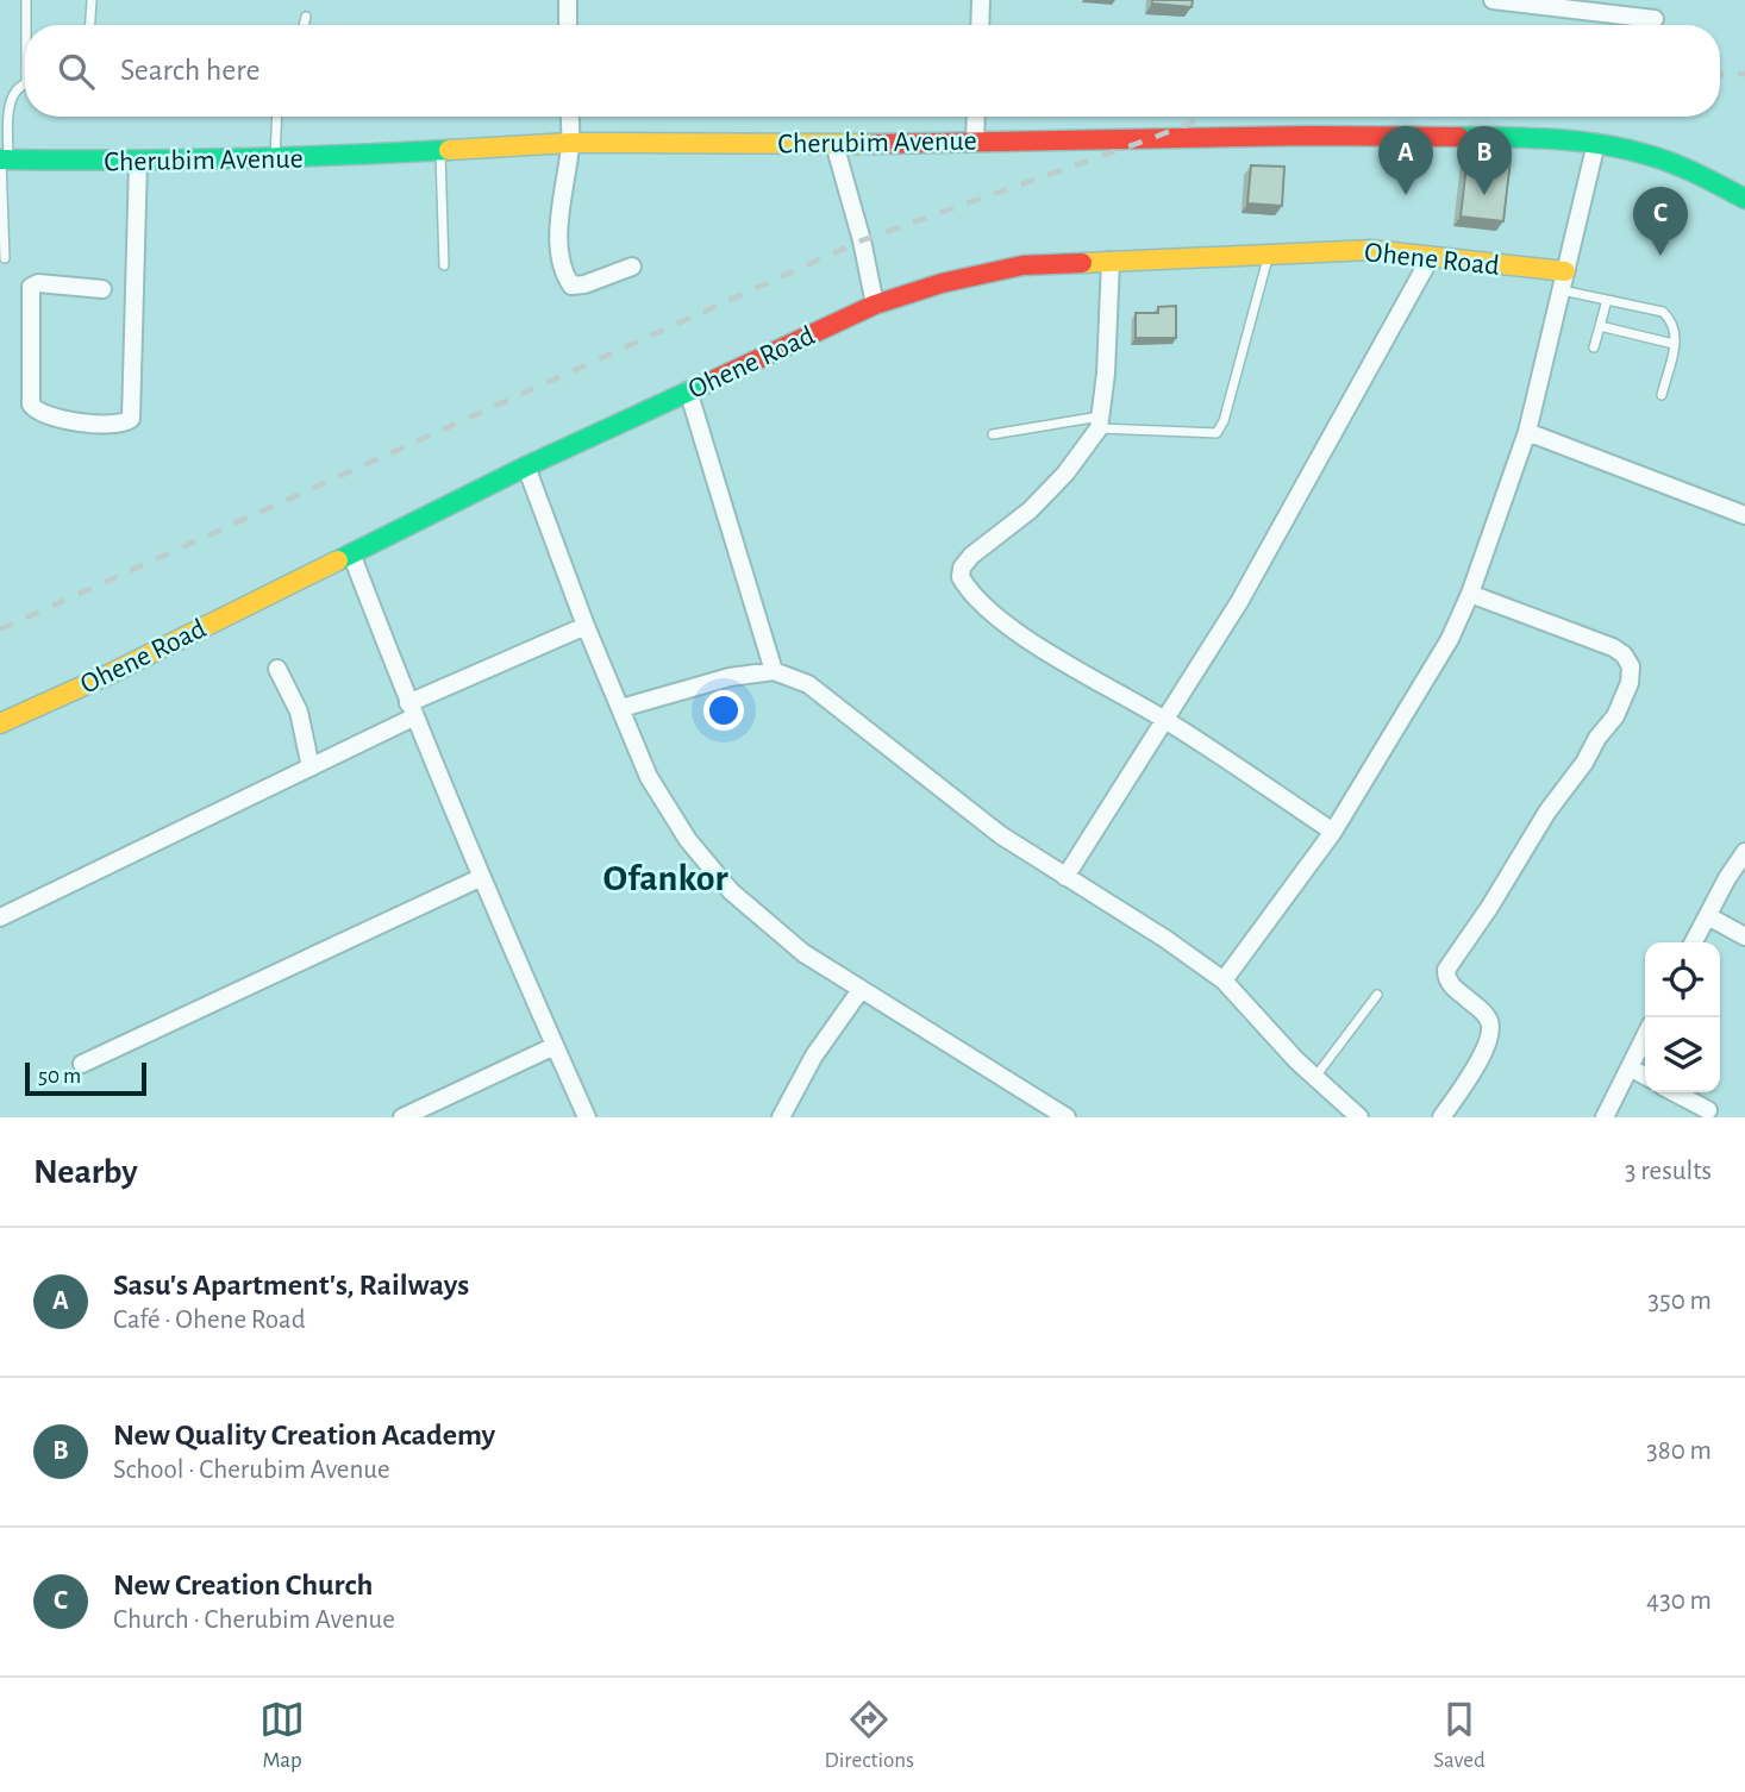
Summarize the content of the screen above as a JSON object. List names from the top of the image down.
{
  "streets": {
    "street": ["Cherubim Avenue", "Ohene Road"]
  },
  "districts": ["Ofankor"],
  "scale_bar": "50 m",
  "page": {
    "search": "Search here",
    "pins": ["A", "B", "C"],
    "scale": "50 m",
    "heading": ["Nearby", "3 results"],
    "list": [
      {
        "mark": "A",
        "name": "Sasu's Apartment's, Railways",
        "note": "Café · Ohene Road",
        "value": "350 m"
      },
      {
        "mark": "B",
        "name": "New Quality Creation Academy",
        "note": "School · Cherubim Avenue",
        "value": "380 m"
      },
      {
        "mark": "C",
        "name": "New Creation Church",
        "note": "Church · Cherubim Avenue",
        "value": "430 m"
      }
    ],
    "nav": ["Map", "Directions", "Saved"]
  }
}
